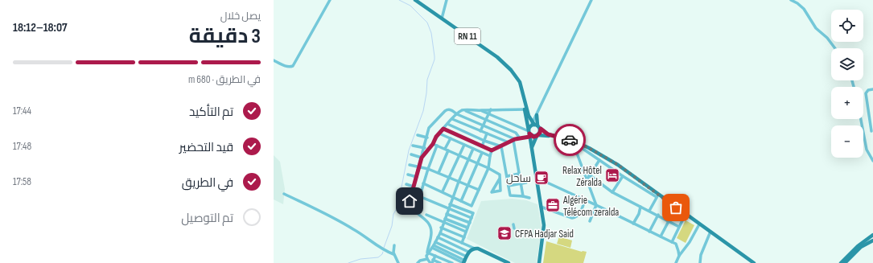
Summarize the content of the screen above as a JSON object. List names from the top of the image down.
{
  "streets": {
    "main road": ["RN 11"]
  },
  "places": {
    "hotel": ["Relax Hôtel Zéralda"],
    "cafe": ["ساحل"],
    "office": ["Algérie Télécom zeralda"],
    "school or university": ["CFPA Hadjar Said"]
  },
  "page": {
    "heading": ["3 دقيقة", "يصل خلال", "18:07–18:12"],
    "map_buttons": ["+", "−"],
    "bar": "في الطريق · 680 m",
    "list": [
      ["تم التأكيد", "17:44"],
      ["قيد التحضير", "17:48"],
      ["في الطريق", "17:58"],
      "تم التوصيل"
    ]
  }
}
